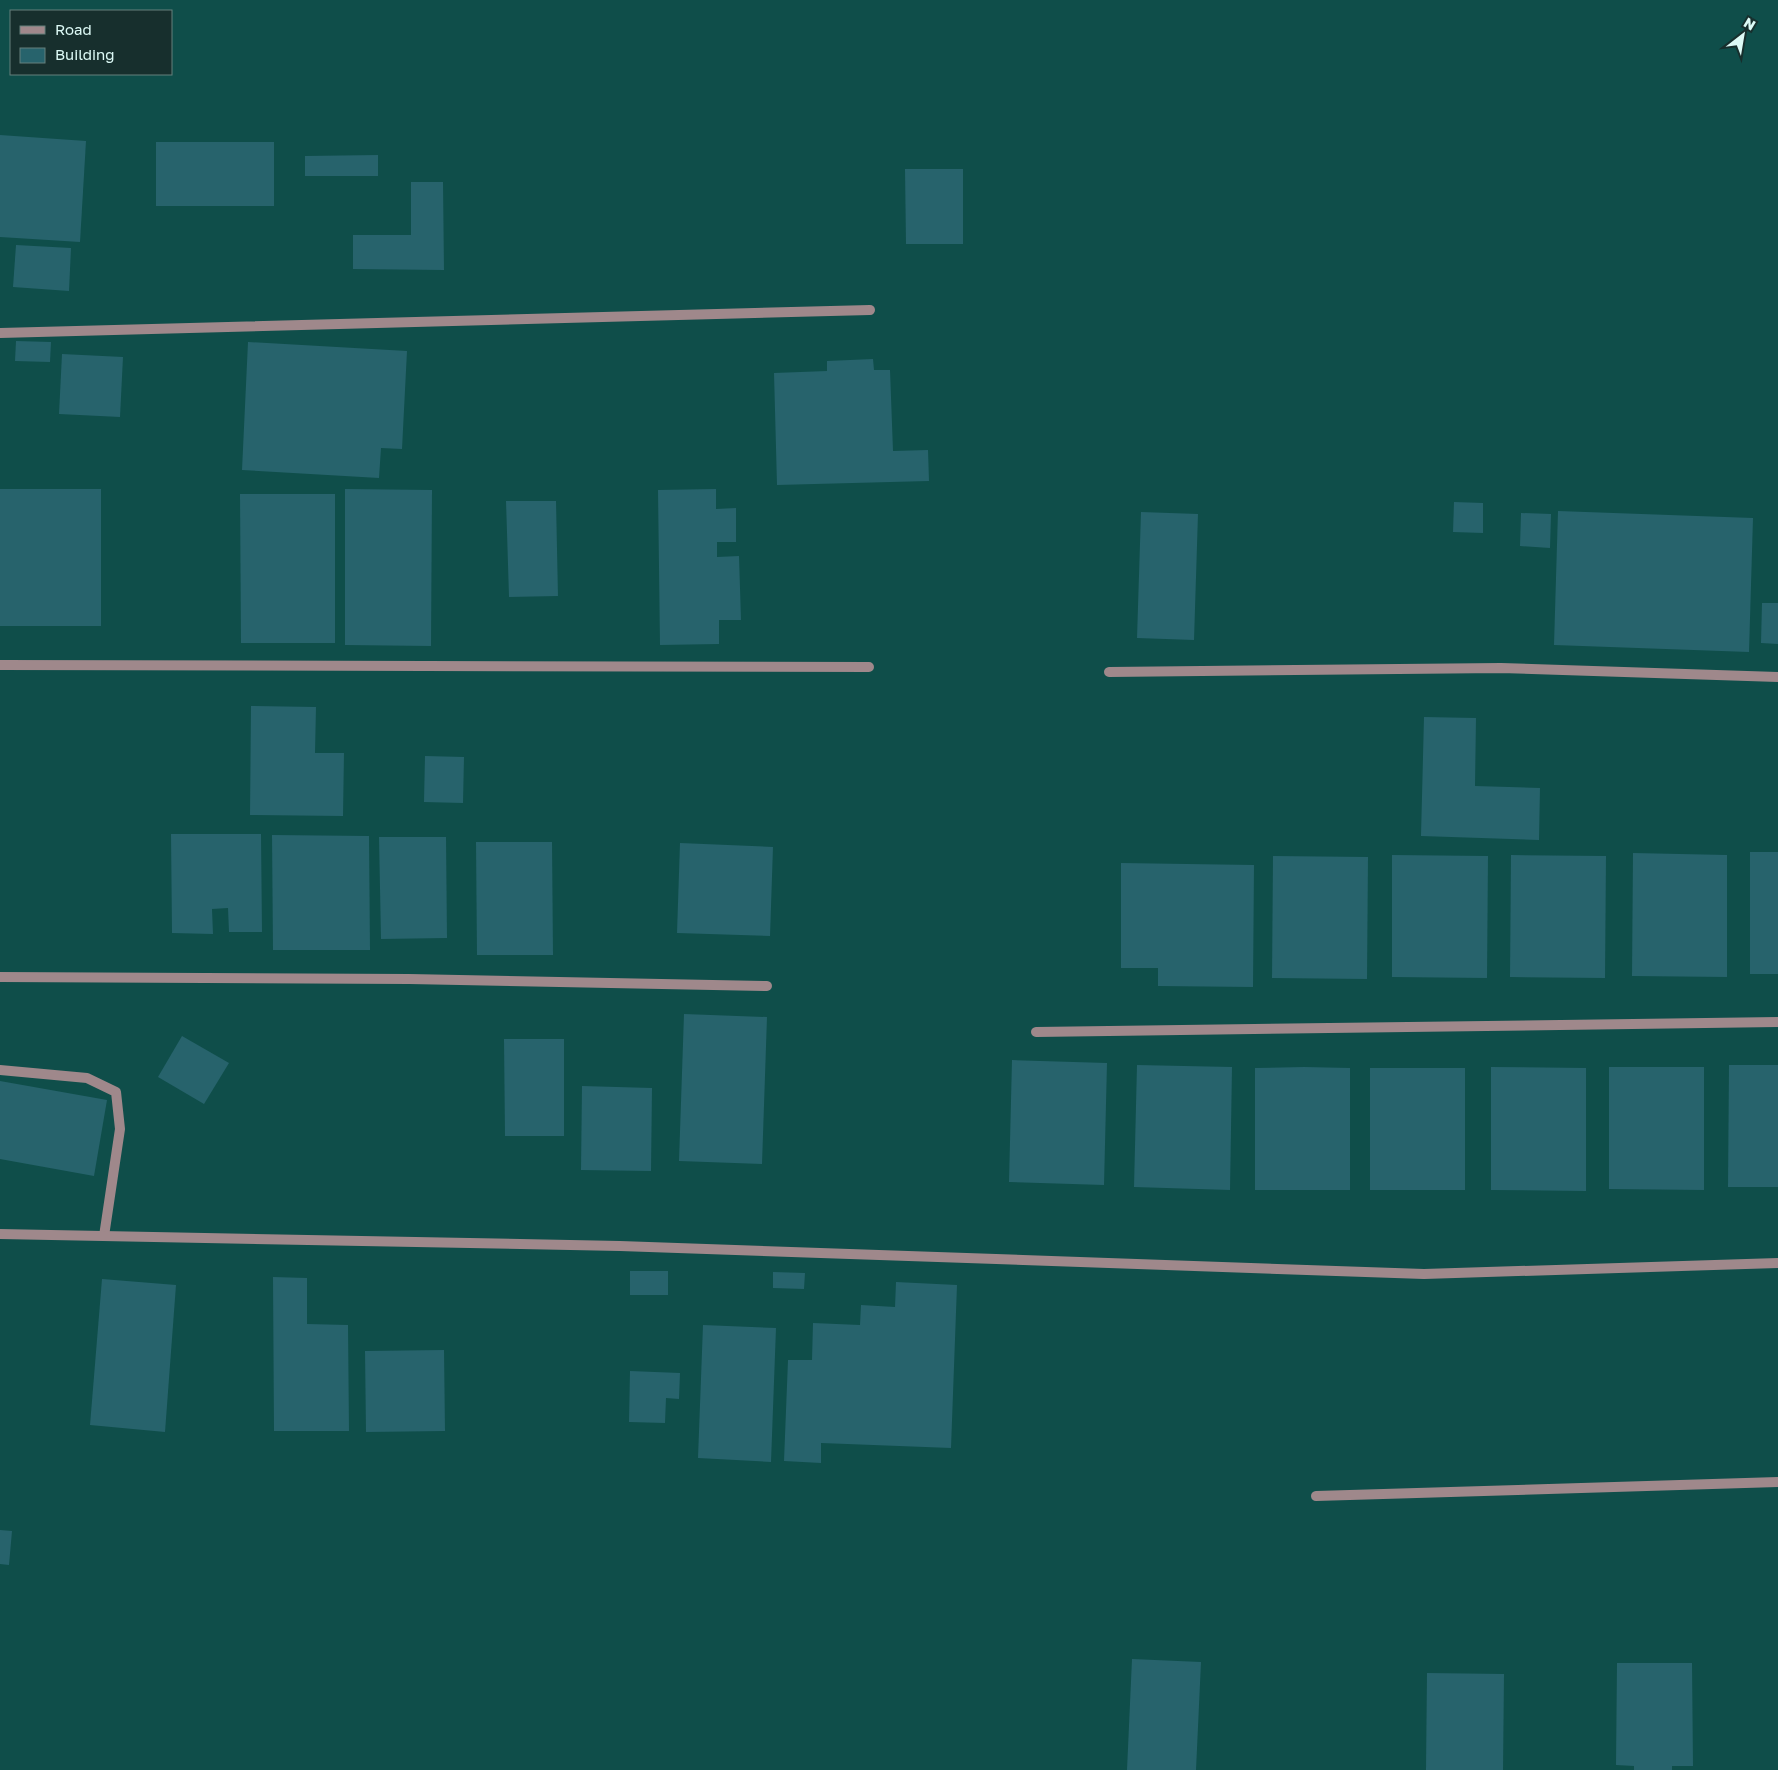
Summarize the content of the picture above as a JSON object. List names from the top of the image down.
{
  "legend": ["Road", "Building"],
  "north": "top right"
}
